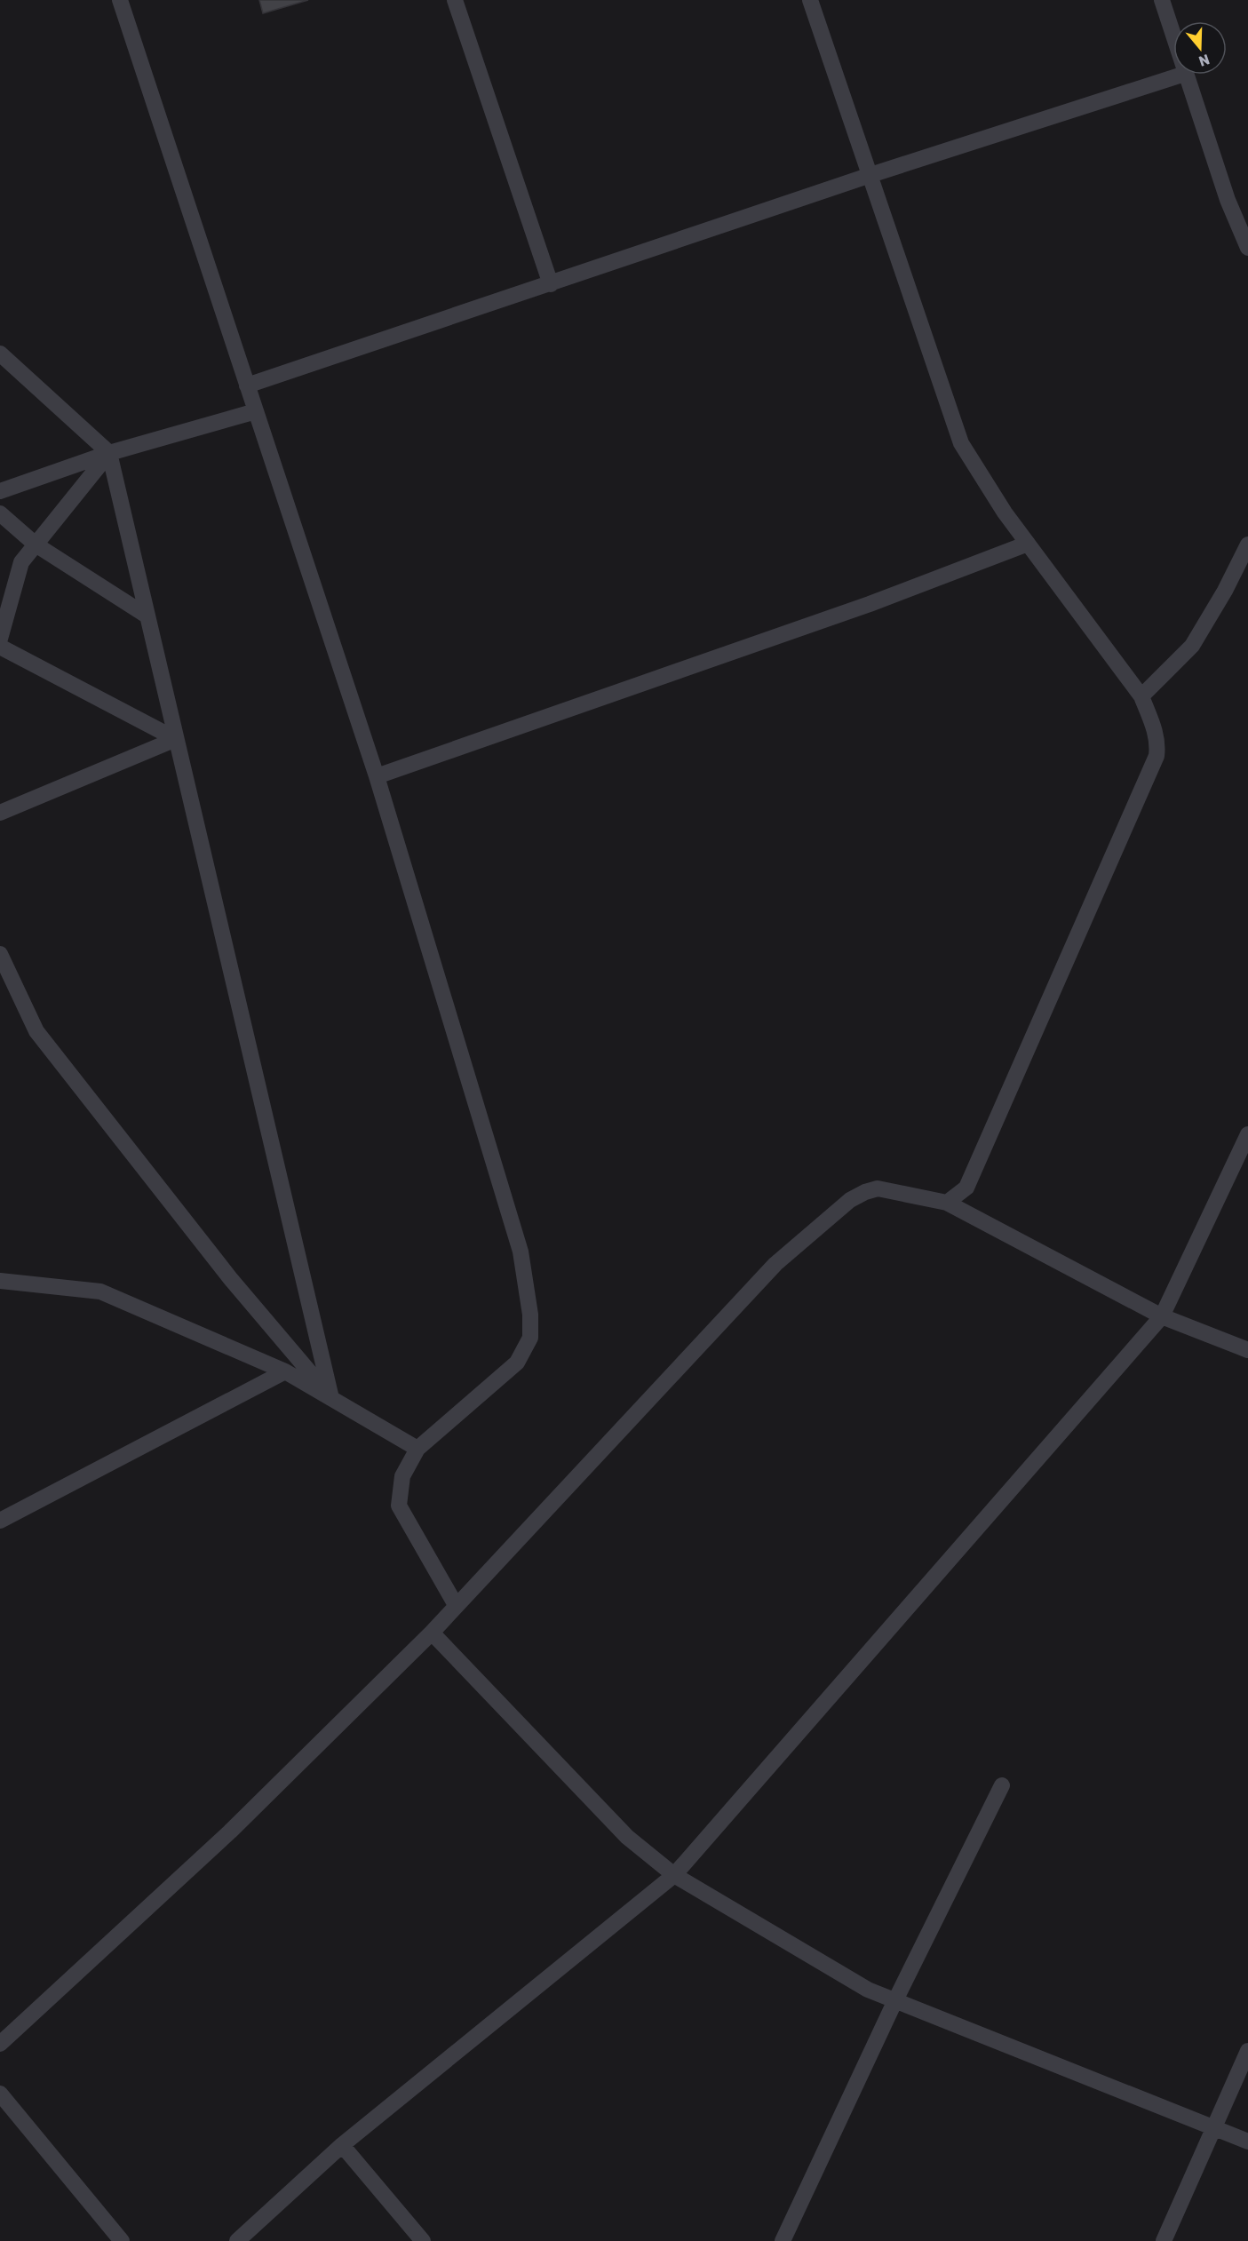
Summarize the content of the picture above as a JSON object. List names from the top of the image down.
{
  "north": "bottom"
}
